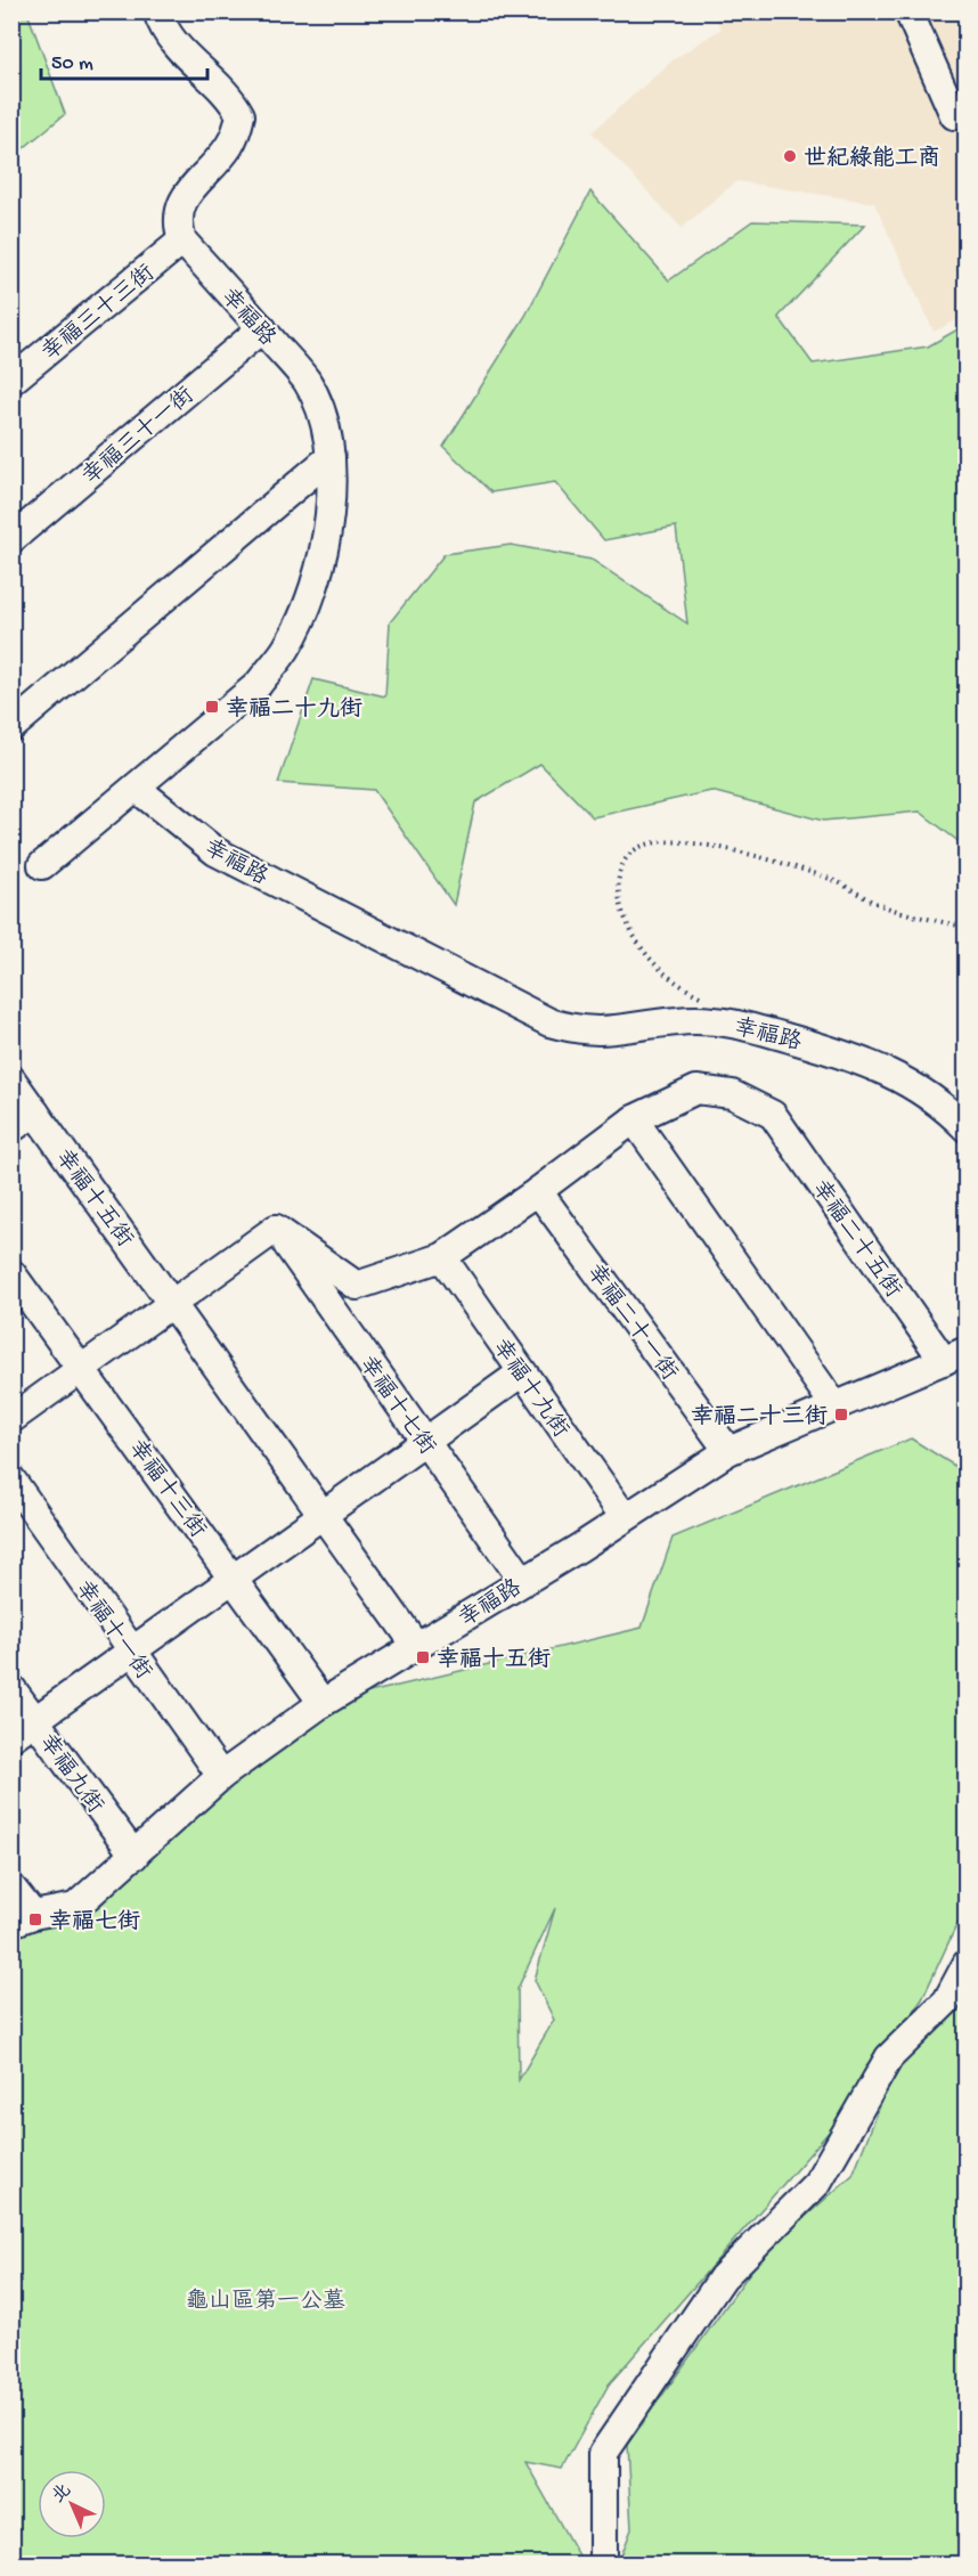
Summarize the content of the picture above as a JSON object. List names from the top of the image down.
{
  "streets": {
    "street": [
      "幸福三十三街",
      "幸福路",
      "幸福三十一街",
      "幸福十五街",
      "幸福二十五街",
      "幸福二十一街",
      "幸福十九街",
      "幸福十七街",
      "幸福十三街",
      "幸福十一街",
      "幸福九街"
    ]
  },
  "crossings": [
    ["幸福三十三街", "幸福路"],
    ["幸福路", "幸福三十一街"],
    ["幸福路", "幸福十五街"],
    ["幸福路", "幸福二十五街"],
    ["幸福路", "幸福二十一街"],
    ["幸福路", "幸福十九街"],
    ["幸福路", "幸福十七街"],
    ["幸福路", "幸福十三街"],
    ["幸福路", "幸福十一街"],
    ["幸福路", "幸福九街"]
  ],
  "parks": ["龜山區第一公墓"],
  "places": {
    "other": ["世紀綠能工商"],
    "transit": [
      "幸福二十九街",
      "幸福二十三街",
      "幸福十五街",
      "幸福七街"
    ]
  },
  "scale_bar": "50 m",
  "north": "top left"
}
